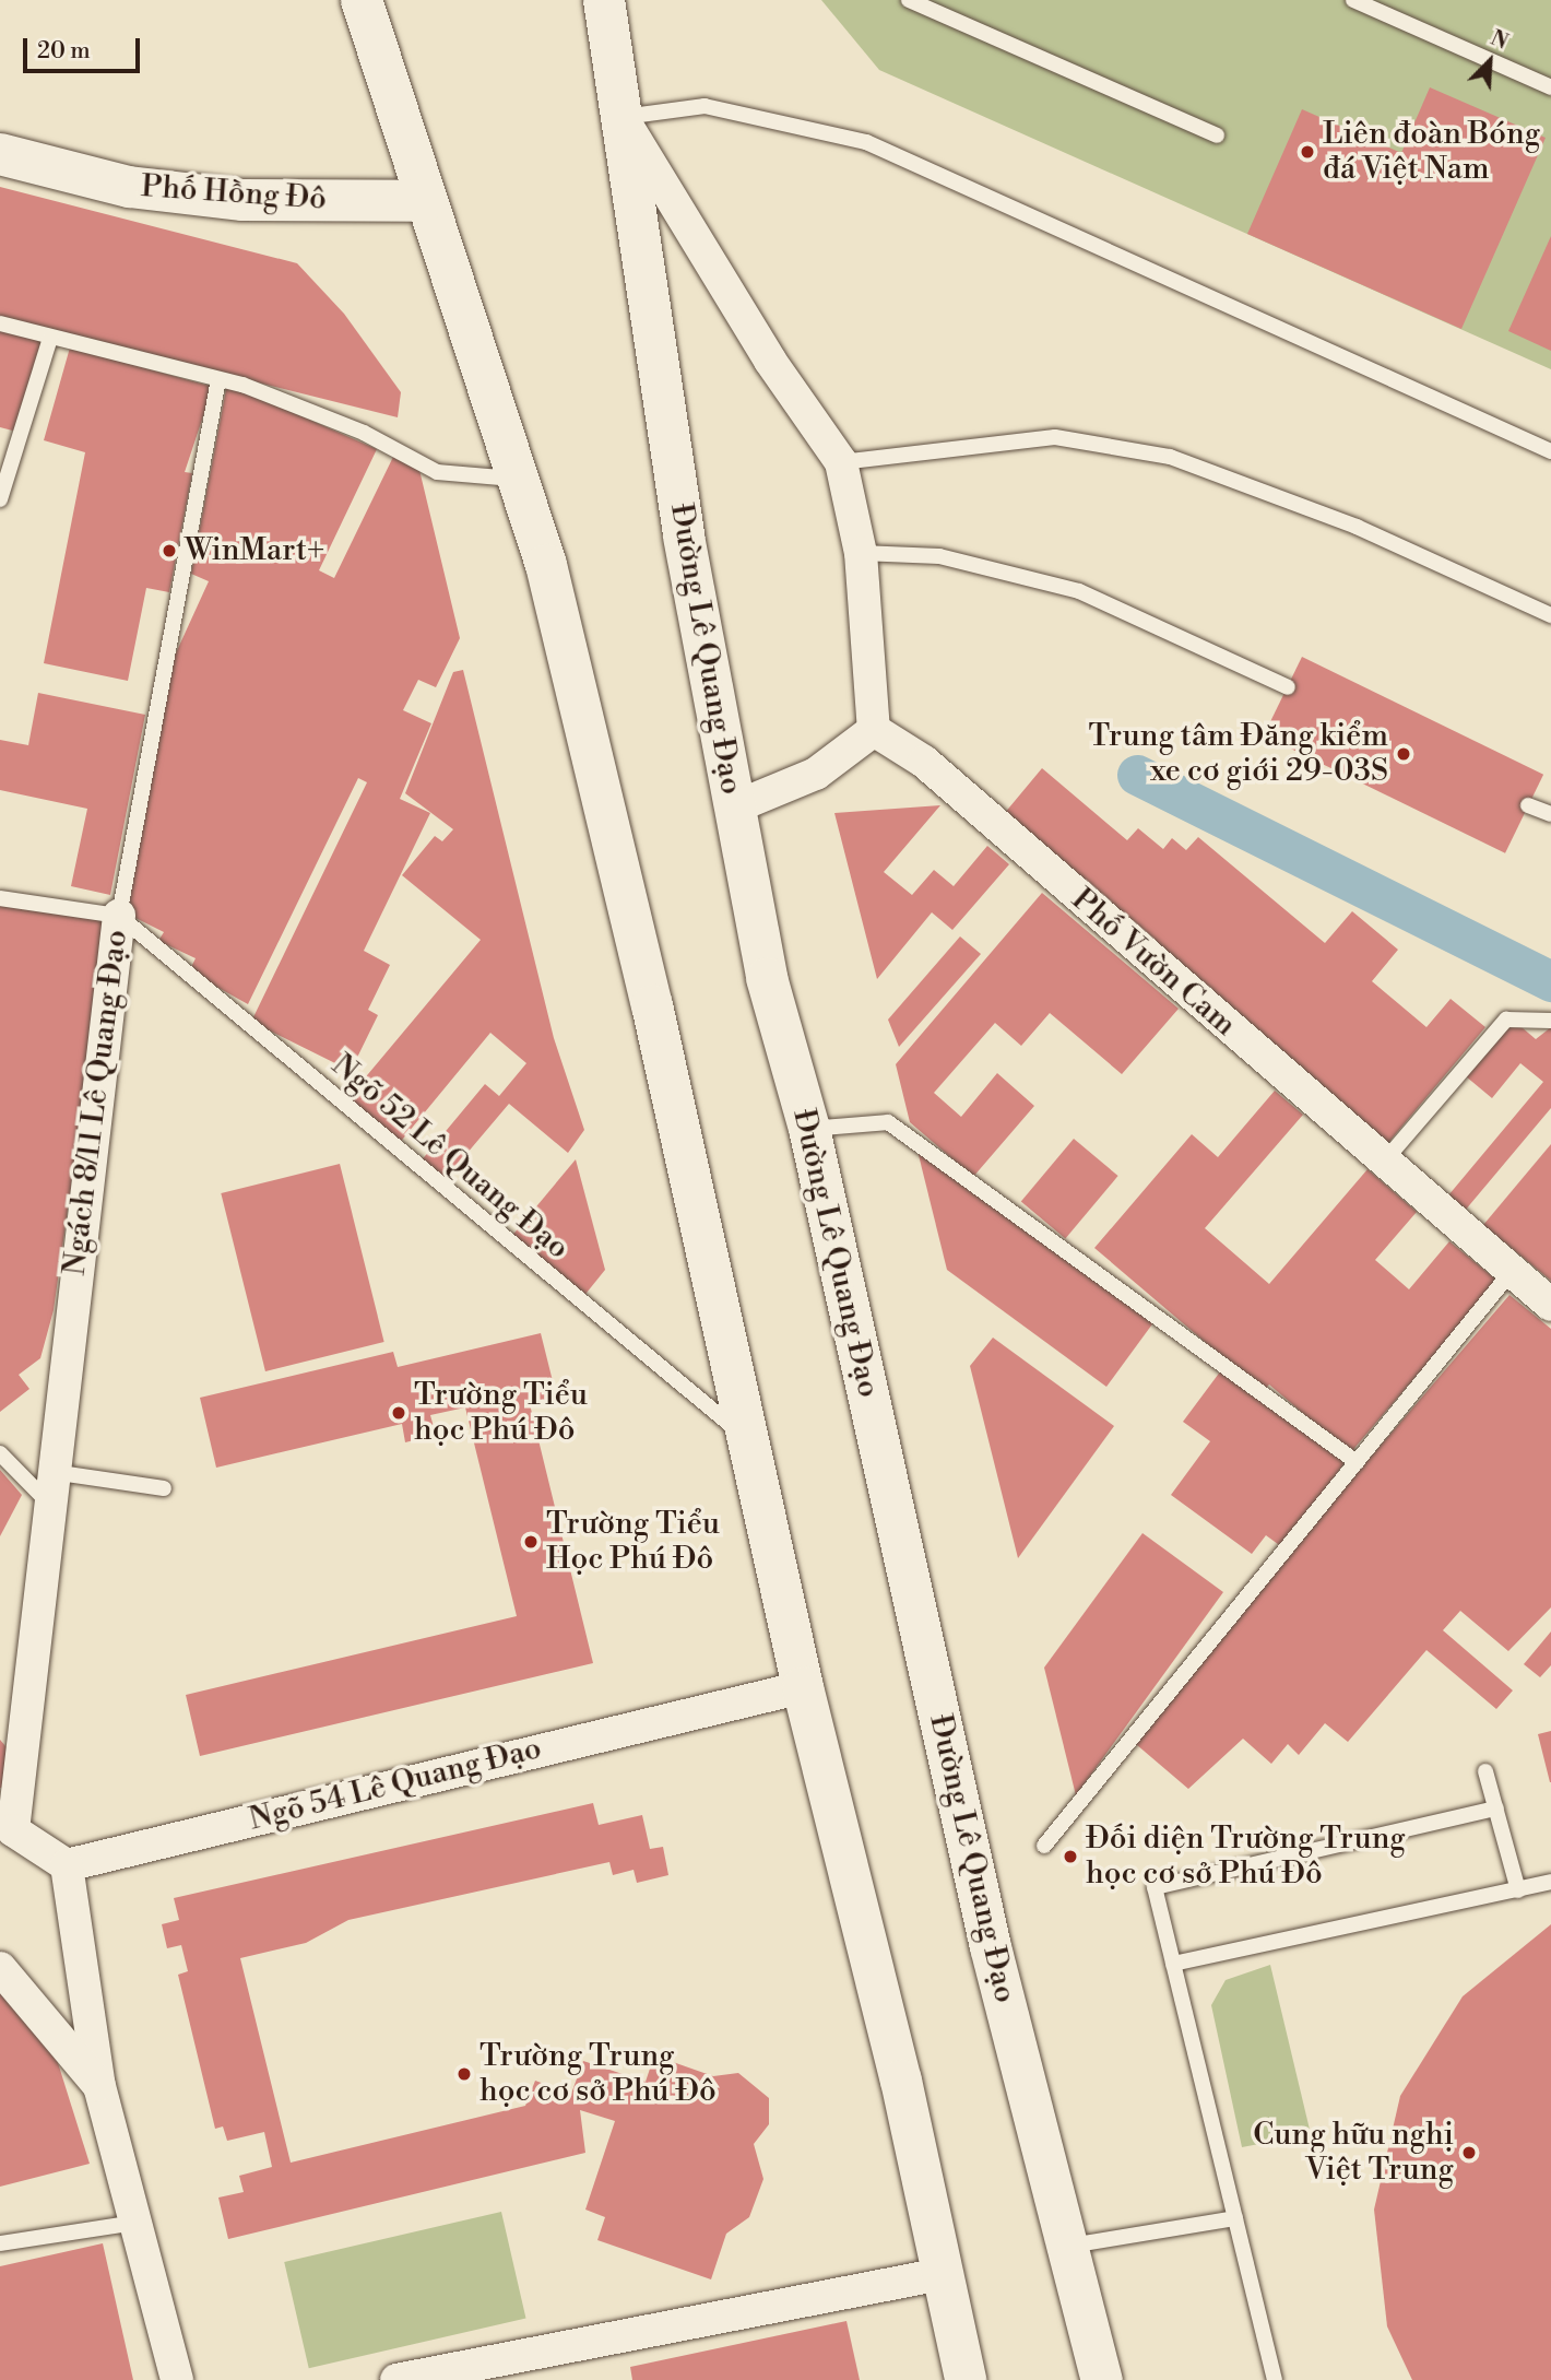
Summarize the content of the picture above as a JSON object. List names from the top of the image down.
{
  "streets": {
    "main road": ["Phố Hồng Đô", "Đường Lê Quang Đạo"],
    "street": ["Phố Vườn Cam", "Ngách 8/11 Lê Quang Đạo", "Ngõ 54 Lê Quang Đạo"],
    "lane": ["Ngõ 52 Lê Quang Đạo"]
  },
  "crossings": [
    ["Ngách 8/11 Lê Quang Đạo", "Ngõ 52 Lê Quang Đạo"]
  ],
  "places": [
    "Liên đoàn Bóng đá Việt Nam",
    "WinMart+",
    "Trung tâm Đăng kiểm xe cơ giới 29-03S",
    "Trường Tiểu học Phú Đô",
    "Trường Tiểu Học Phú Đô",
    "Đối diện Trường Trung học cơ sở Phú Đô",
    "Trường Trung học cơ sở Phú Đô",
    "Cung hữu nghị Việt Trung"
  ],
  "scale_bar": "20 m",
  "north": "top right"
}
